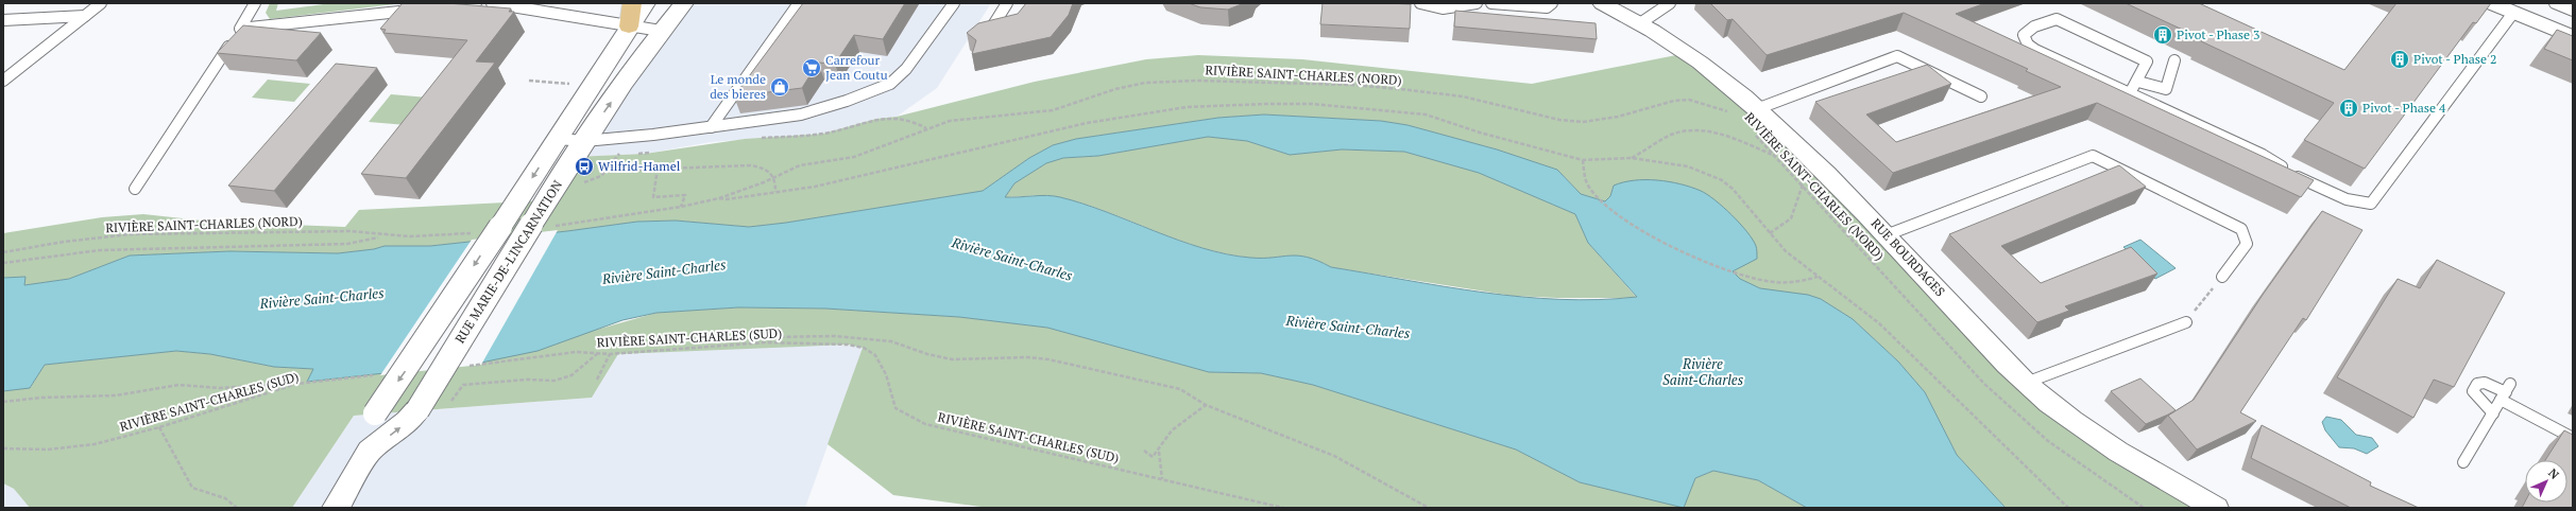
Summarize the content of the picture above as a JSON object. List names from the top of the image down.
{
  "streets": {
    "main road": ["RUE MARIE-DE-L'INCARNATION"],
    "street": ["RUE BOURDAGES"],
    "path": ["RIVIÈRE SAINT-CHARLES (NORD)", "RIVIÈRE SAINT-CHARLES (SUD)"]
  },
  "water": ["Rivière Saint-Charles"],
  "places": {
    "building": ["Pivot - Phase 3", "Pivot - Phase 2", "Pivot - Phase 4"],
    "supermarket": ["Carrefour Jean Coutu"],
    "shop": ["Le monde des bieres"],
    "bus stop": ["Wilfrid-Hamel"]
  },
  "north": "top right"
}
